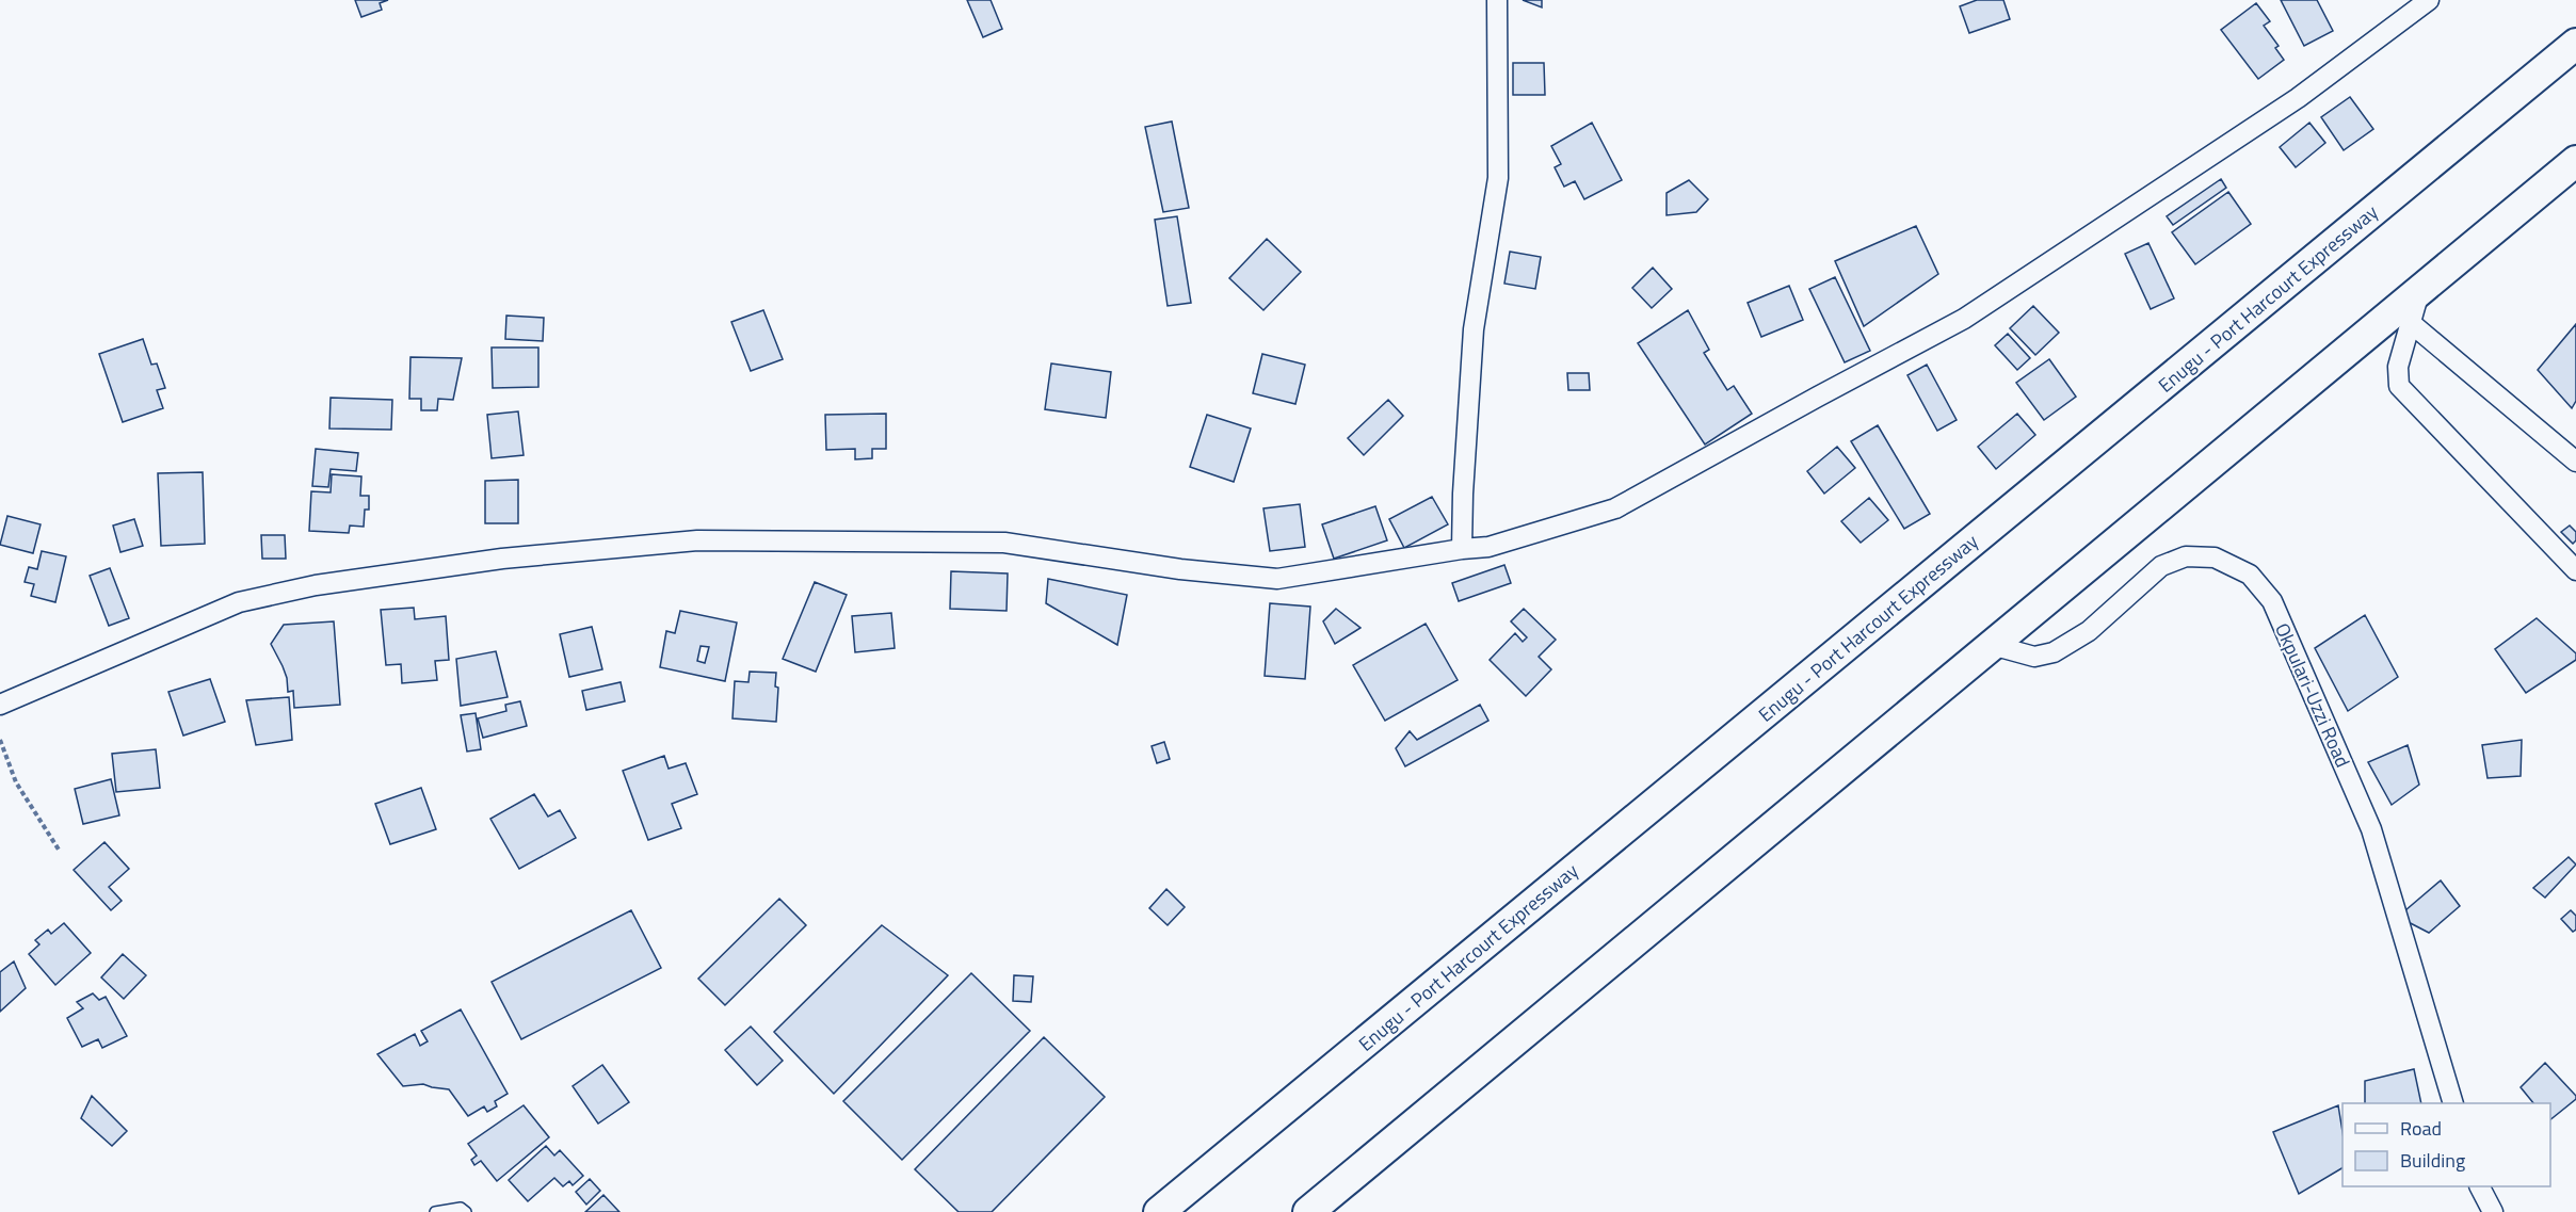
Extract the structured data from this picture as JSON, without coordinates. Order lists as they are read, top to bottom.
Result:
{
  "streets": {
    "highway": ["Enugu - Port Harcourt Expressway"],
    "street": ["Okpulari-Uzzi Road"]
  },
  "legend": ["Road", "Building"]
}
